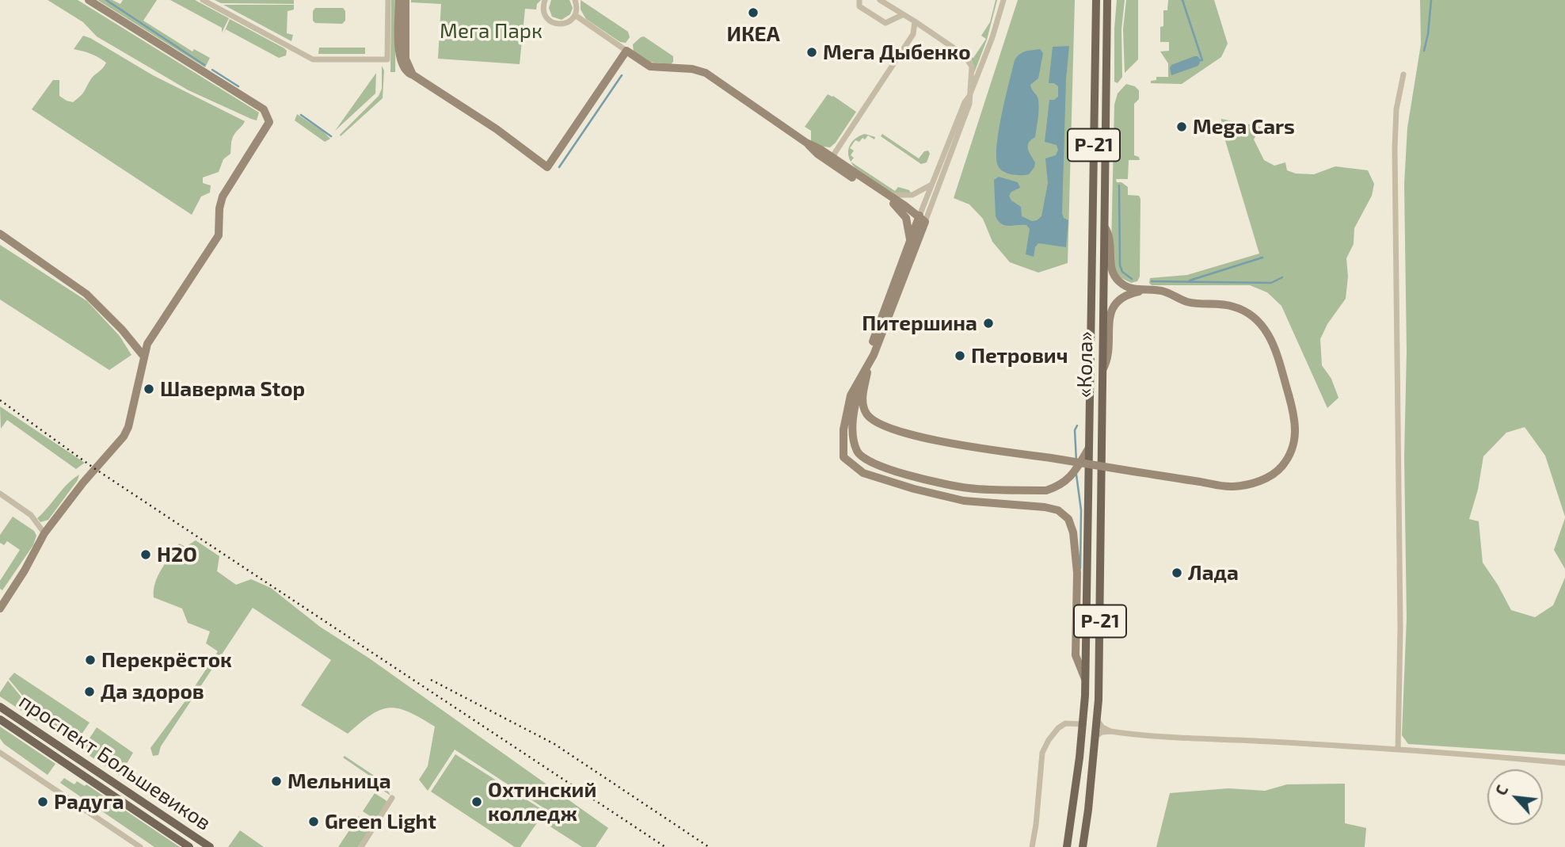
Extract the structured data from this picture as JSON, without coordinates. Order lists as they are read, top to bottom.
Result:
{
  "streets": {
    "main road": ["Р-21", "«Кола»", "проспект Большевиков"]
  },
  "parks": ["Мега Парк"],
  "places": [
    "ИКЕА",
    "Мега Дыбенко",
    "Mega Cars",
    "Питершина",
    "Петрович",
    "Шаверма Stop",
    "H2O",
    "Лада",
    "Перекрёсток",
    "Да здоров",
    "Мельница",
    "Радуга",
    "Охтинский колледж",
    "Green Light"
  ],
  "north": "top left"
}
